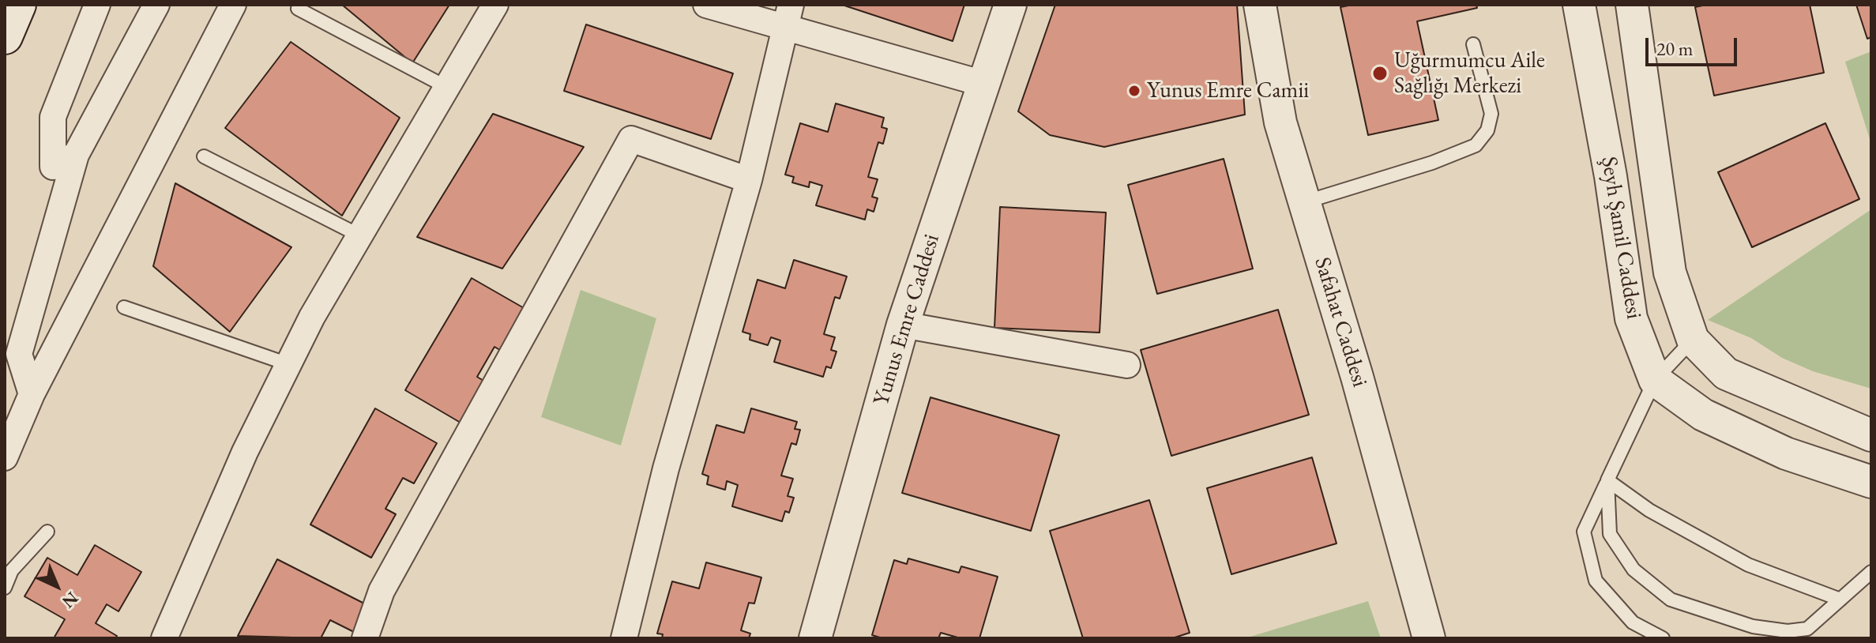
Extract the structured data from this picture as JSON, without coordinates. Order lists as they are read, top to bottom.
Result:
{
  "streets": {
    "street": ["Şeyh Şamil Caddesi", "Yunus Emre Caddesi", "Safahat Caddesi"]
  },
  "places": ["Uğurmumcu Aile Sağlığı Merkezi", "Yunus Emre Camii"],
  "scale_bar": "20 m",
  "north": "bottom right"
}
